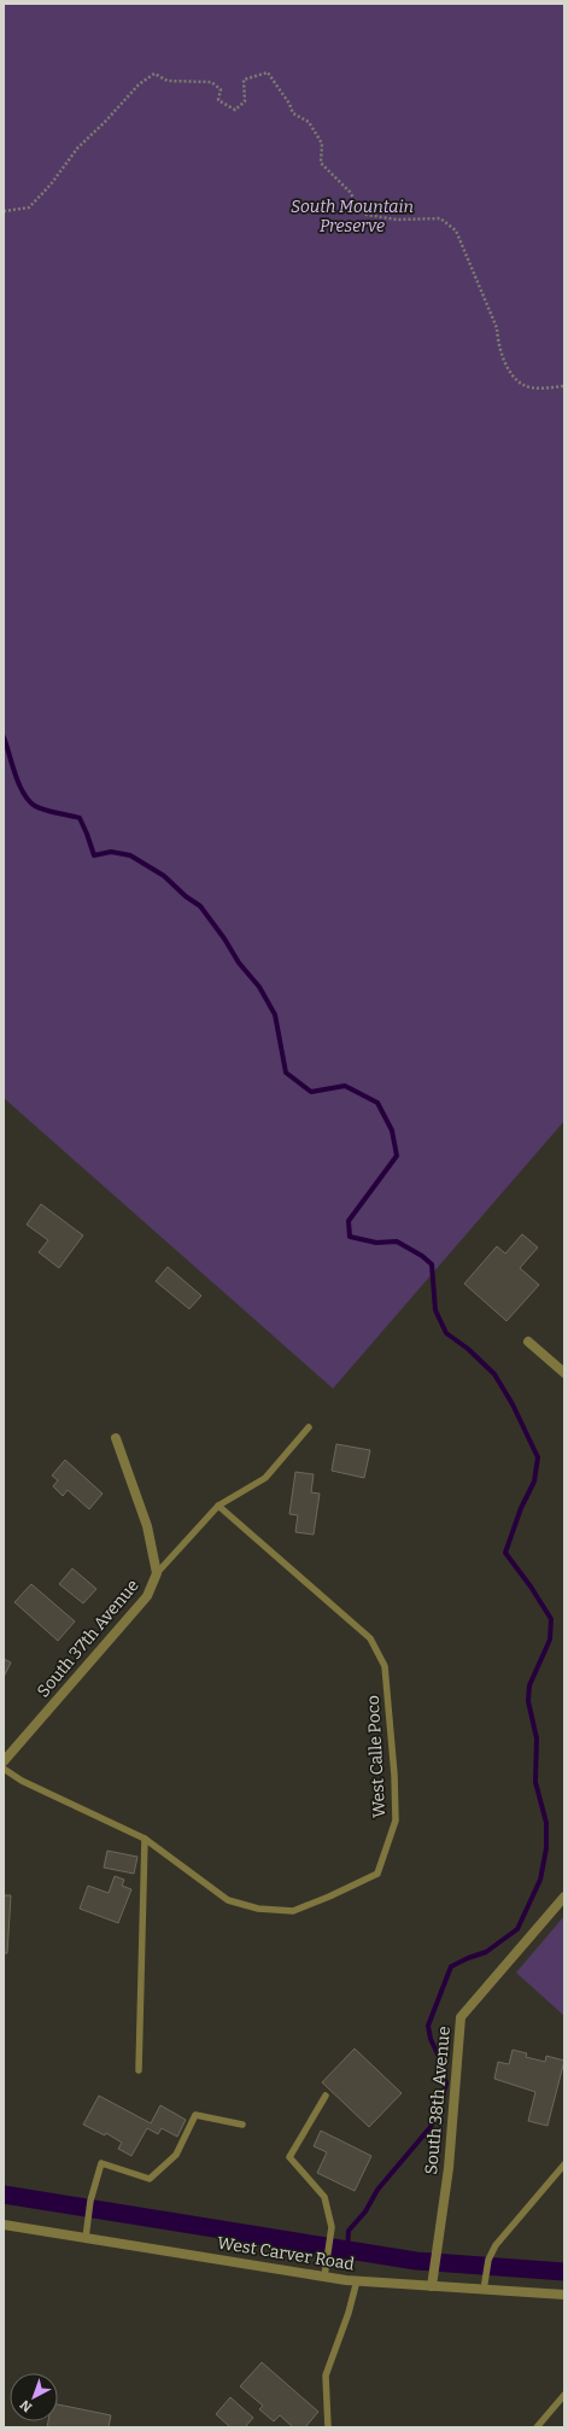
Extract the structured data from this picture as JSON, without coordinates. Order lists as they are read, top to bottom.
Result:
{
  "streets": {
    "street": ["South 37th Avenue", "South 38th Avenue", "West Carver Road"],
    "lane": ["West Calle Poco"]
  },
  "crossings": [
    ["South 38th Avenue", "West Carver Road"]
  ],
  "parks": ["South Mountain Preserve"],
  "north": "bottom left"
}
